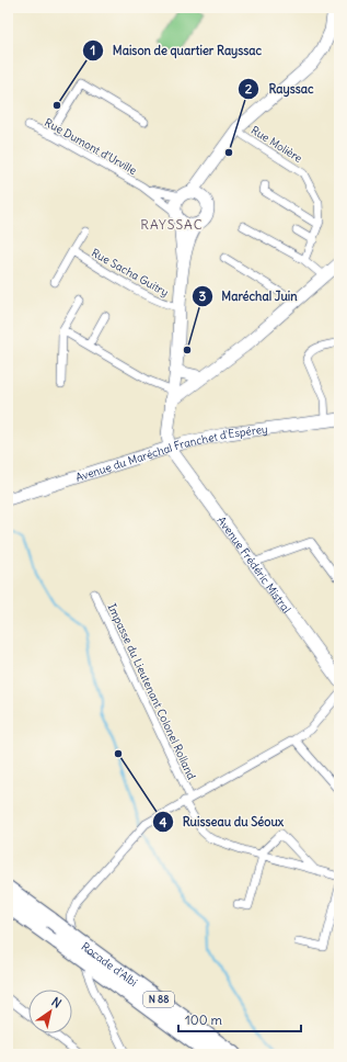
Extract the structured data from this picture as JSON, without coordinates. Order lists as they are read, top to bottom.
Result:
{
  "streets": {
    "highway": ["Rocade d'Albi", "N 88"],
    "street": [
      "Rue Molière",
      "Rue Dumont d'Urville",
      "Rue Sacha Guitry",
      "Avenue du Maréchal Franchet d'Espérey",
      "Avenue Frédéric Mistral",
      "Impasse du Lieutenant Colonel Rolland"
    ]
  },
  "crossings": [
    ["Avenue du Maréchal Franchet d'Espérey", "Avenue Frédéric Mistral"]
  ],
  "districts": ["RAYSSAC"],
  "places": [
    "Maison de quartier Rayssac",
    "Rayssac",
    "Maréchal Juin",
    "Ruisseau du Séoux"
  ],
  "scale_bar": "100 m",
  "north": "top right"
}
